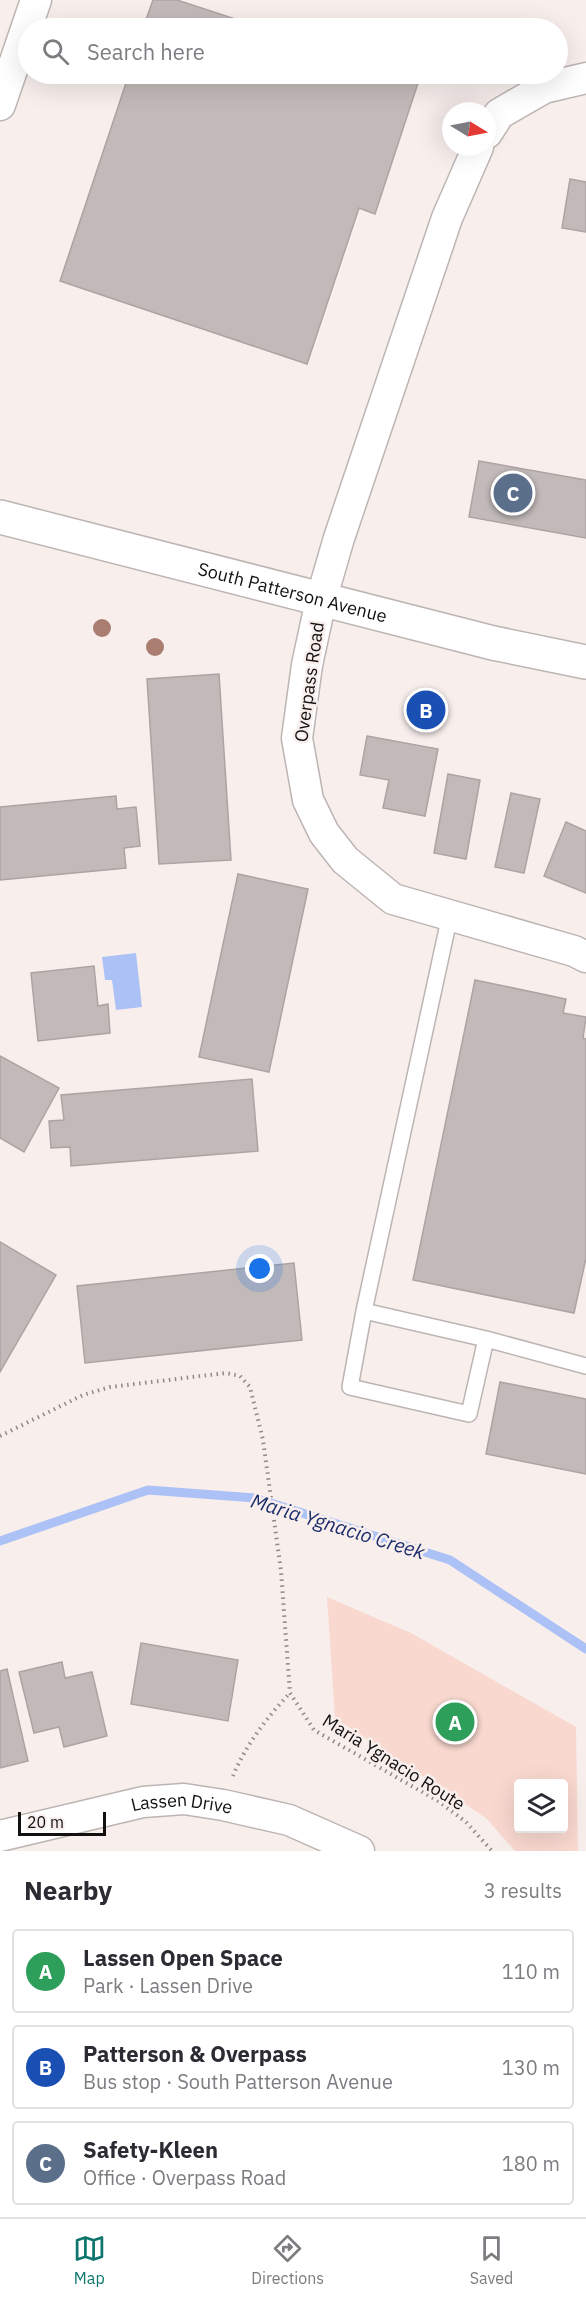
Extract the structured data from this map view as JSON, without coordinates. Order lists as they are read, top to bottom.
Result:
{
  "streets": {
    "main road": ["South Patterson Avenue"],
    "street": ["Overpass Road", "Lassen Drive"],
    "path": ["Maria Ygnacio Route"]
  },
  "crossings": [
    ["South Patterson Avenue", "Overpass Road"]
  ],
  "water": ["Maria Ygnacio Creek"],
  "scale_bar": "20 m",
  "north": "right",
  "page": {
    "search": "Search here",
    "pins": ["C", "B", "A"],
    "scale": "20 m",
    "heading": ["Nearby", "3 results"],
    "list": [
      {
        "mark": "A",
        "name": "Lassen Open Space",
        "note": "Park · Lassen Drive",
        "value": "110 m"
      },
      {
        "mark": "B",
        "name": "Patterson & Overpass",
        "note": "Bus stop · South Patterson Avenue",
        "value": "130 m"
      },
      {
        "mark": "C",
        "name": "Safety-Kleen",
        "note": "Office · Overpass Road",
        "value": "180 m"
      }
    ],
    "nav": ["Map", "Directions", "Saved"]
  }
}
